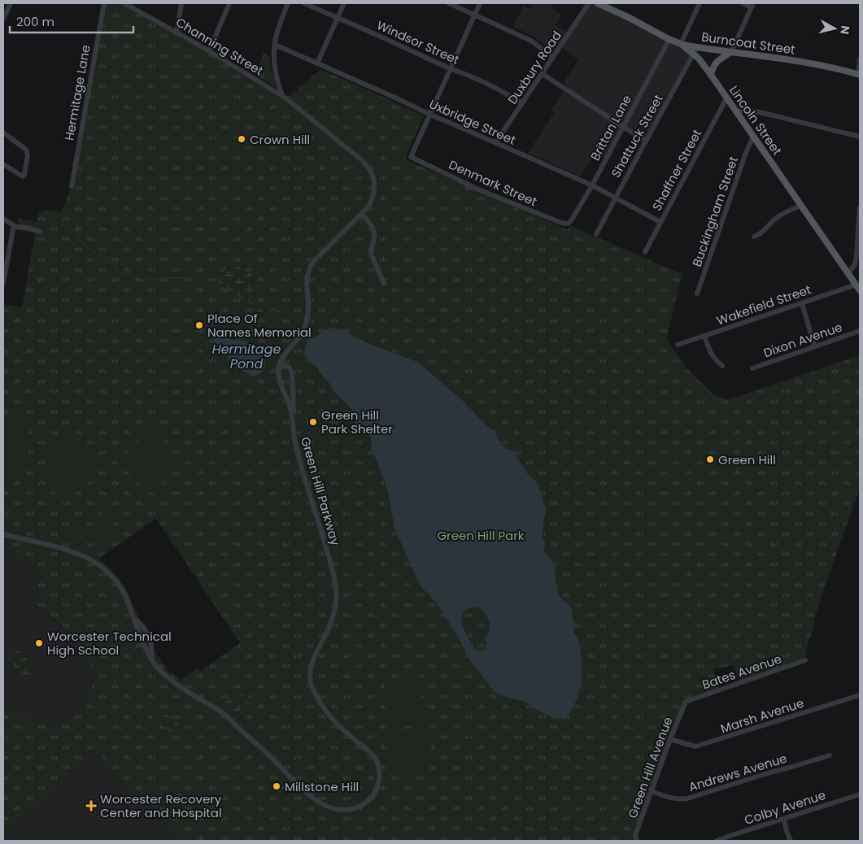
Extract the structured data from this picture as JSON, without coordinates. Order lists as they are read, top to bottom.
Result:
{
  "streets": {
    "main road": ["Burncoat Street", "Lincoln Street"],
    "street": [
      "Windsor Street",
      "Channing Street",
      "Duxbury Road",
      "Hermitage Lane",
      "Uxbridge Street",
      "Brittan Lane",
      "Shattuck Street",
      "Shaffner Street",
      "Denmark Street",
      "Buckingham Street",
      "Wakefield Street",
      "Dixon Avenue",
      "Green Hill Parkway",
      "Bates Avenue",
      "Marsh Avenue",
      "Green Hill Avenue",
      "Andrews Avenue",
      "Colby Avenue"
    ]
  },
  "crossings": [
    ["Windsor Street", "Duxbury Road"],
    ["Burncoat Street", "Lincoln Street"],
    ["Burncoat Street", "Shattuck Street"],
    ["Duxbury Road", "Uxbridge Street"],
    ["Lincoln Street", "Brittan Lane"],
    ["Lincoln Street", "Shattuck Street"],
    ["Lincoln Street", "Shaffner Street"],
    ["Lincoln Street", "Buckingham Street"],
    ["Lincoln Street", "Wakefield Street"],
    ["Uxbridge Street", "Brittan Lane"],
    ["Uxbridge Street", "Shattuck Street"],
    ["Uxbridge Street", "Shaffner Street"],
    ["Uxbridge Street", "Denmark Street"],
    ["Brittan Lane", "Denmark Street"],
    ["Bates Avenue", "Green Hill Avenue"],
    ["Marsh Avenue", "Green Hill Avenue"],
    ["Green Hill Avenue", "Andrews Avenue"]
  ],
  "water": ["Hermitage Pond"],
  "parks": ["Green Hill Park"],
  "places": {
    "other": [
      "Crown Hill",
      "Place Of Names Memorial",
      "Green Hill Park Shelter",
      "Green Hill",
      "Worcester Technical High School",
      "Millstone Hill"
    ],
    "health": ["Worcester Recovery Center and Hospital"]
  },
  "scale_bar": "200 m",
  "north": "right"
}
